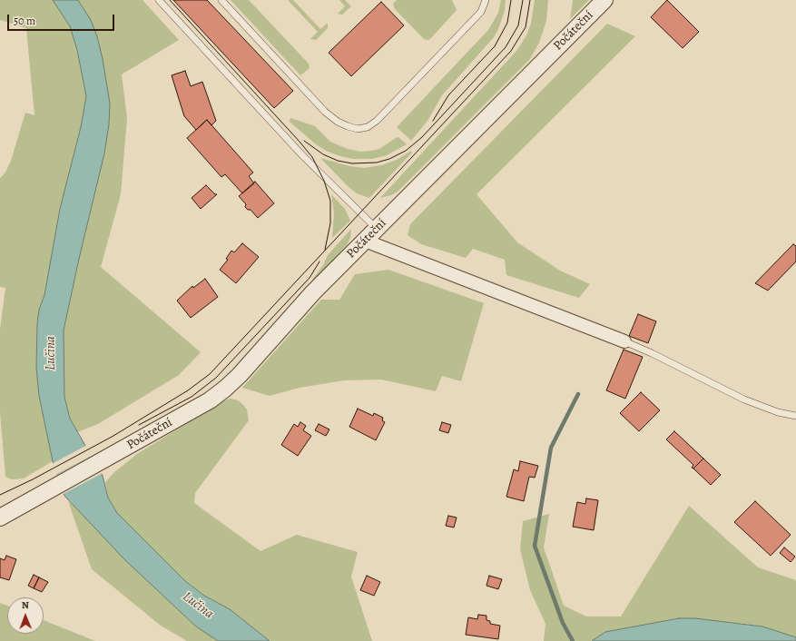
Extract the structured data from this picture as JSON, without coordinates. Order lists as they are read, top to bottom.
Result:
{
  "streets": {
    "street": ["Počáteční"]
  },
  "water": ["Lučina"],
  "scale_bar": "50 m",
  "north": "top"
}
